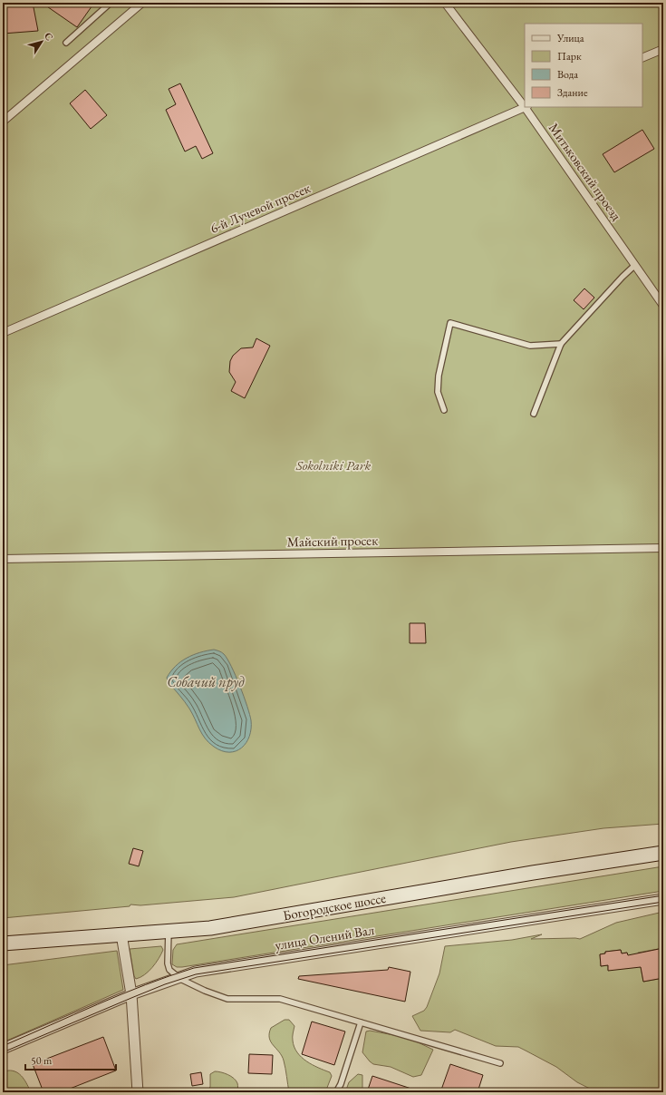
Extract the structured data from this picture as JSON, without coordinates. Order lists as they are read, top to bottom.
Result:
{
  "streets": {
    "main road": ["Богородское шоссе"],
    "street": [
      "Митьковский проезд",
      "6-й Лучевой просек",
      "Майский просек",
      "улица Олений Вал"
    ]
  },
  "crossings": [
    ["Митьковский проезд", "6-й Лучевой просек"]
  ],
  "water": ["Собачий пруд"],
  "parks": ["Sokolniki Park"],
  "legend": [
    "Улица",
    "Парк",
    "Вода",
    "Здание"
  ],
  "scale_bar": "50 m",
  "north": "top right"
}
